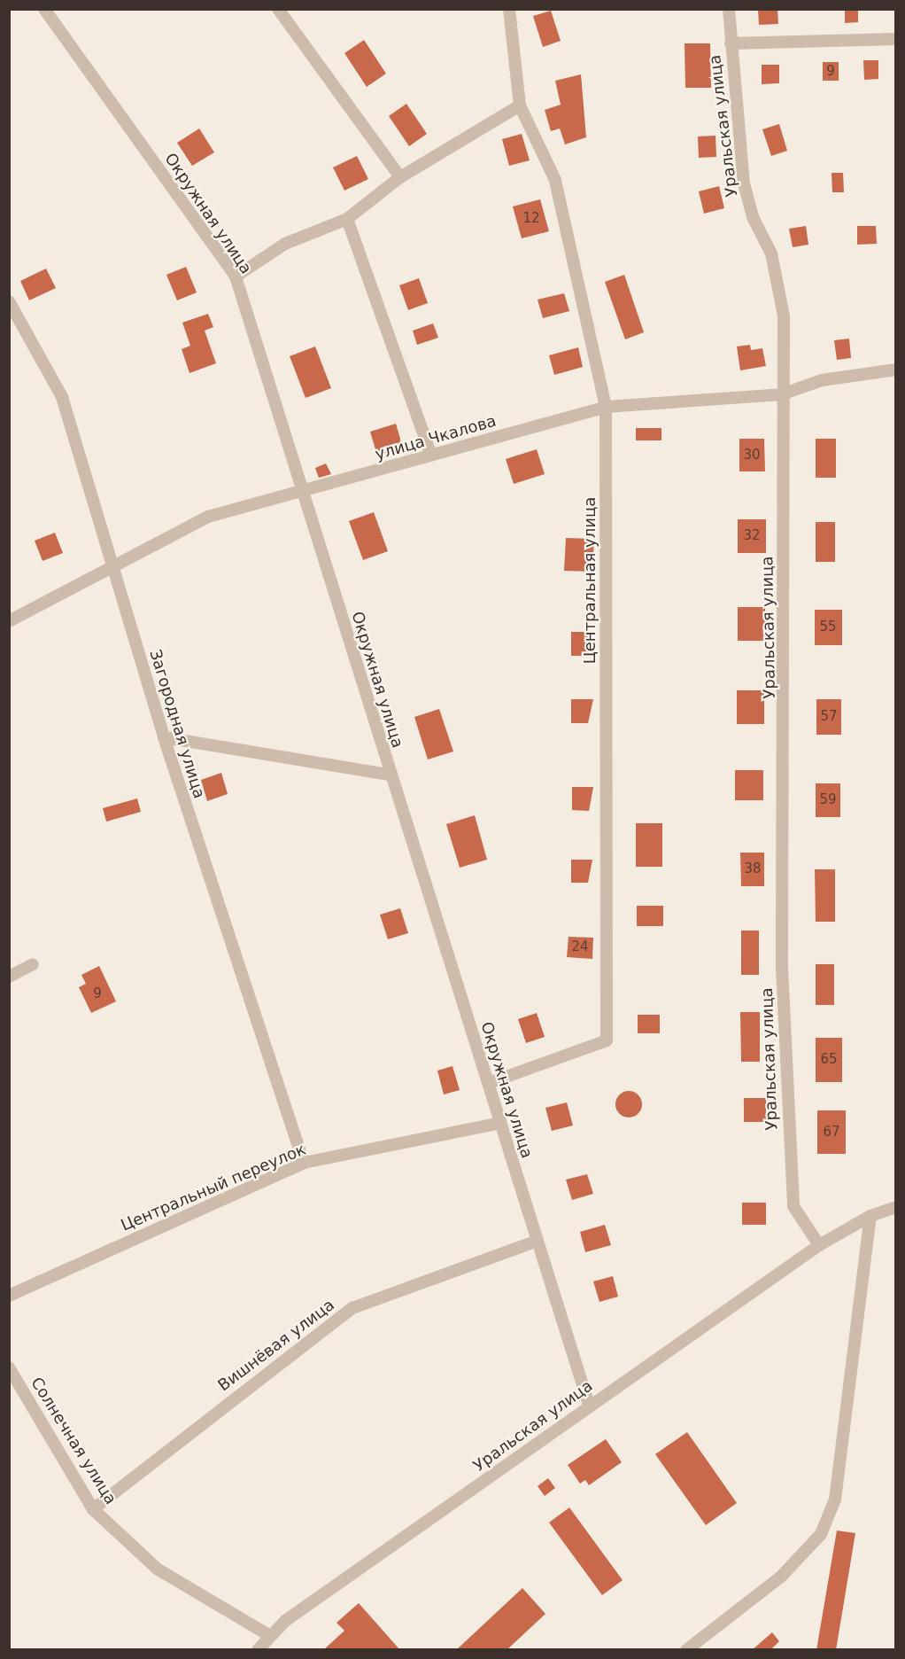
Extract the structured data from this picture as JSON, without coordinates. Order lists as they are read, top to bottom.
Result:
{
  "streets": {
    "street": [
      "Уральская улица",
      "Окружная улица",
      "улица Чкалова",
      "Центральная улица",
      "Загородная улица",
      "Центральный переулок",
      "Вишнёвая улица",
      "Солнечная улица"
    ]
  },
  "crossings": [
    ["Уральская улица", "Окружная улица"],
    ["Уральская улица", "улица Чкалова"],
    ["Уральская улица", "Солнечная улица"],
    ["Окружная улица", "улица Чкалова"],
    ["Окружная улица", "Центральная улица"],
    ["Окружная улица", "Центральный переулок"],
    ["Окружная улица", "Вишнёвая улица"],
    ["улица Чкалова", "Центральная улица"],
    ["улица Чкалова", "Загородная улица"],
    ["Загородная улица", "Центральный переулок"],
    ["Вишнёвая улица", "Солнечная улица"]
  ],
  "house_numbers": [
    "9",
    "12",
    "30",
    "32",
    "55",
    "57",
    "59",
    "38",
    "24",
    "9",
    "65",
    "67"
  ]
}
